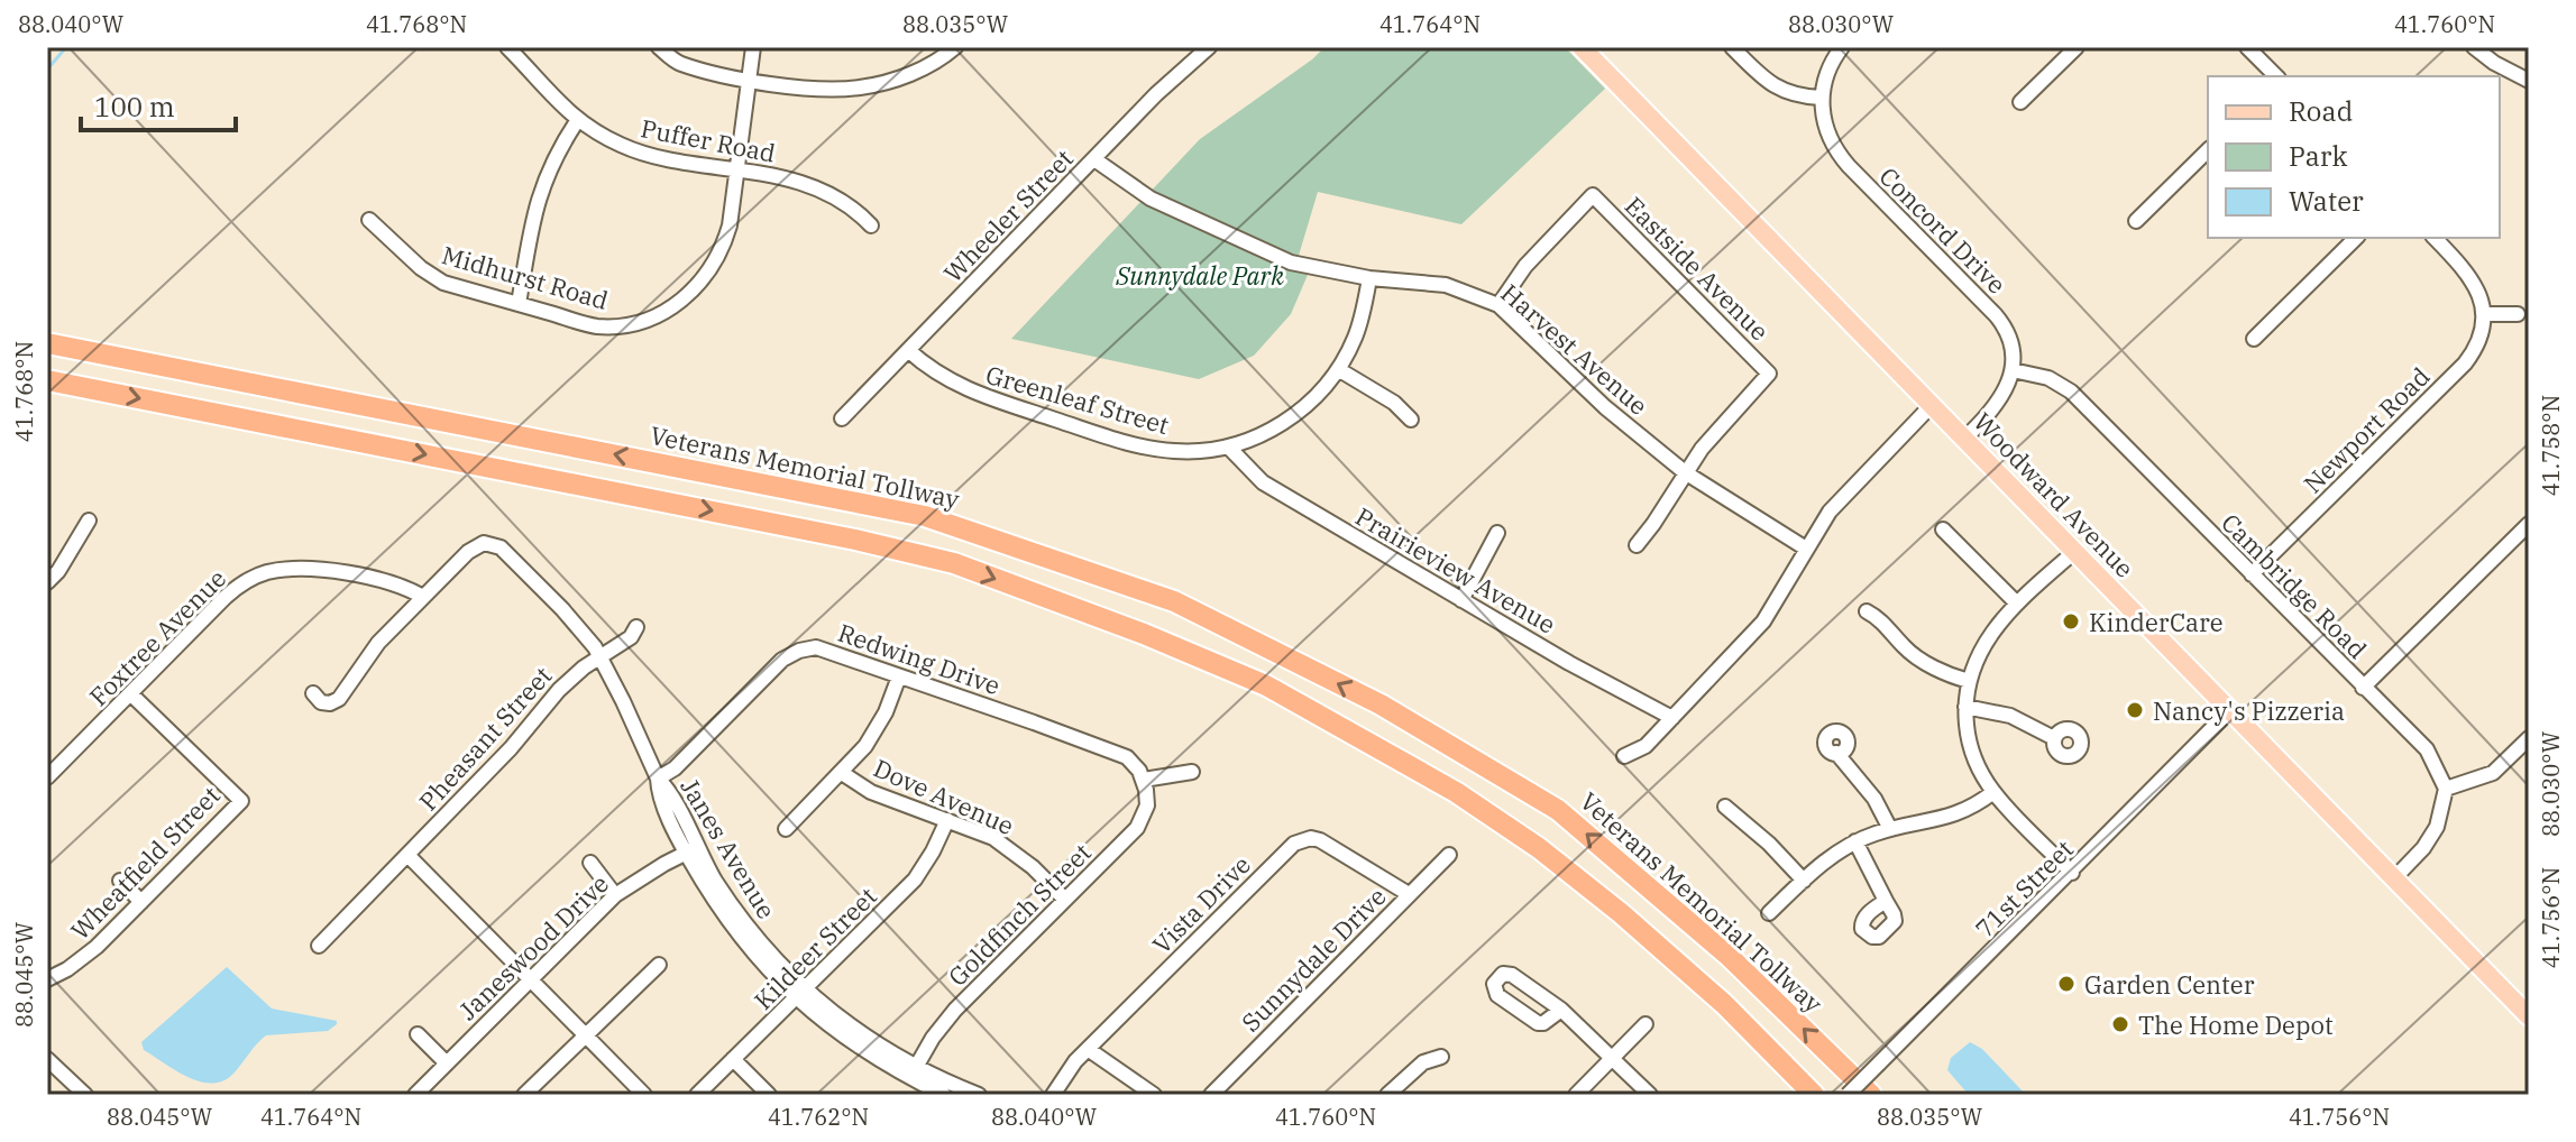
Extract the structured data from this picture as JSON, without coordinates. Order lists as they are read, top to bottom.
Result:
{
  "streets": {
    "highway": ["Veterans Memorial Tollway"],
    "main road": ["Woodward Avenue"],
    "street": [
      "Puffer Road",
      "Wheeler Street",
      "Concord Drive",
      "Eastside Avenue",
      "Midhurst Road",
      "Harvest Avenue",
      "Greenleaf Street",
      "Newport Road",
      "Prairieview Avenue",
      "Cambridge Road",
      "Foxtree Avenue",
      "Redwing Drive",
      "Pheasant Street",
      "Dove Avenue",
      "Janes Avenue",
      "Wheatfield Street",
      "71st Street",
      "Vista Drive",
      "Goldfinch Street",
      "Janeswood Drive",
      "Kildeer Street",
      "Sunnydale Drive"
    ]
  },
  "crossings": [
    ["Puffer Road", "Midhurst Road"],
    ["Wheeler Street", "Harvest Avenue"],
    ["Wheeler Street", "Greenleaf Street"],
    ["Concord Drive", "Cambridge Road"],
    ["Eastside Avenue", "Harvest Avenue"],
    ["Harvest Avenue", "Greenleaf Street"],
    ["Greenleaf Street", "Prairieview Avenue"],
    ["Newport Road", "Cambridge Road"],
    ["Woodward Avenue", "71st Street"],
    ["Foxtree Avenue", "Janes Avenue"],
    ["Foxtree Avenue", "Wheatfield Street"],
    ["Redwing Drive", "Janes Avenue"],
    ["Redwing Drive", "Goldfinch Street"],
    ["Pheasant Street", "Janes Avenue"],
    ["Dove Avenue", "Goldfinch Street"],
    ["Dove Avenue", "Kildeer Street"],
    ["Janes Avenue", "Goldfinch Street"],
    ["Janes Avenue", "Janeswood Drive"],
    ["Janes Avenue", "Kildeer Street"],
    ["Vista Drive", "Sunnydale Drive"]
  ],
  "parks": ["Sunnydale Park"],
  "places": [
    "KinderCare",
    "Nancy's Pizzeria",
    "Garden Center",
    "The Home Depot"
  ],
  "legend": ["Road", "Park", "Water"],
  "scale_bar": "100 m",
  "coordinates": [
    "88.040°W",
    "41.768°N",
    "88.035°W",
    "41.764°N",
    "88.030°W",
    "41.760°N",
    "41.758°N",
    "41.756°N",
    "88.045°W",
    "41.762°N"
  ]
}
